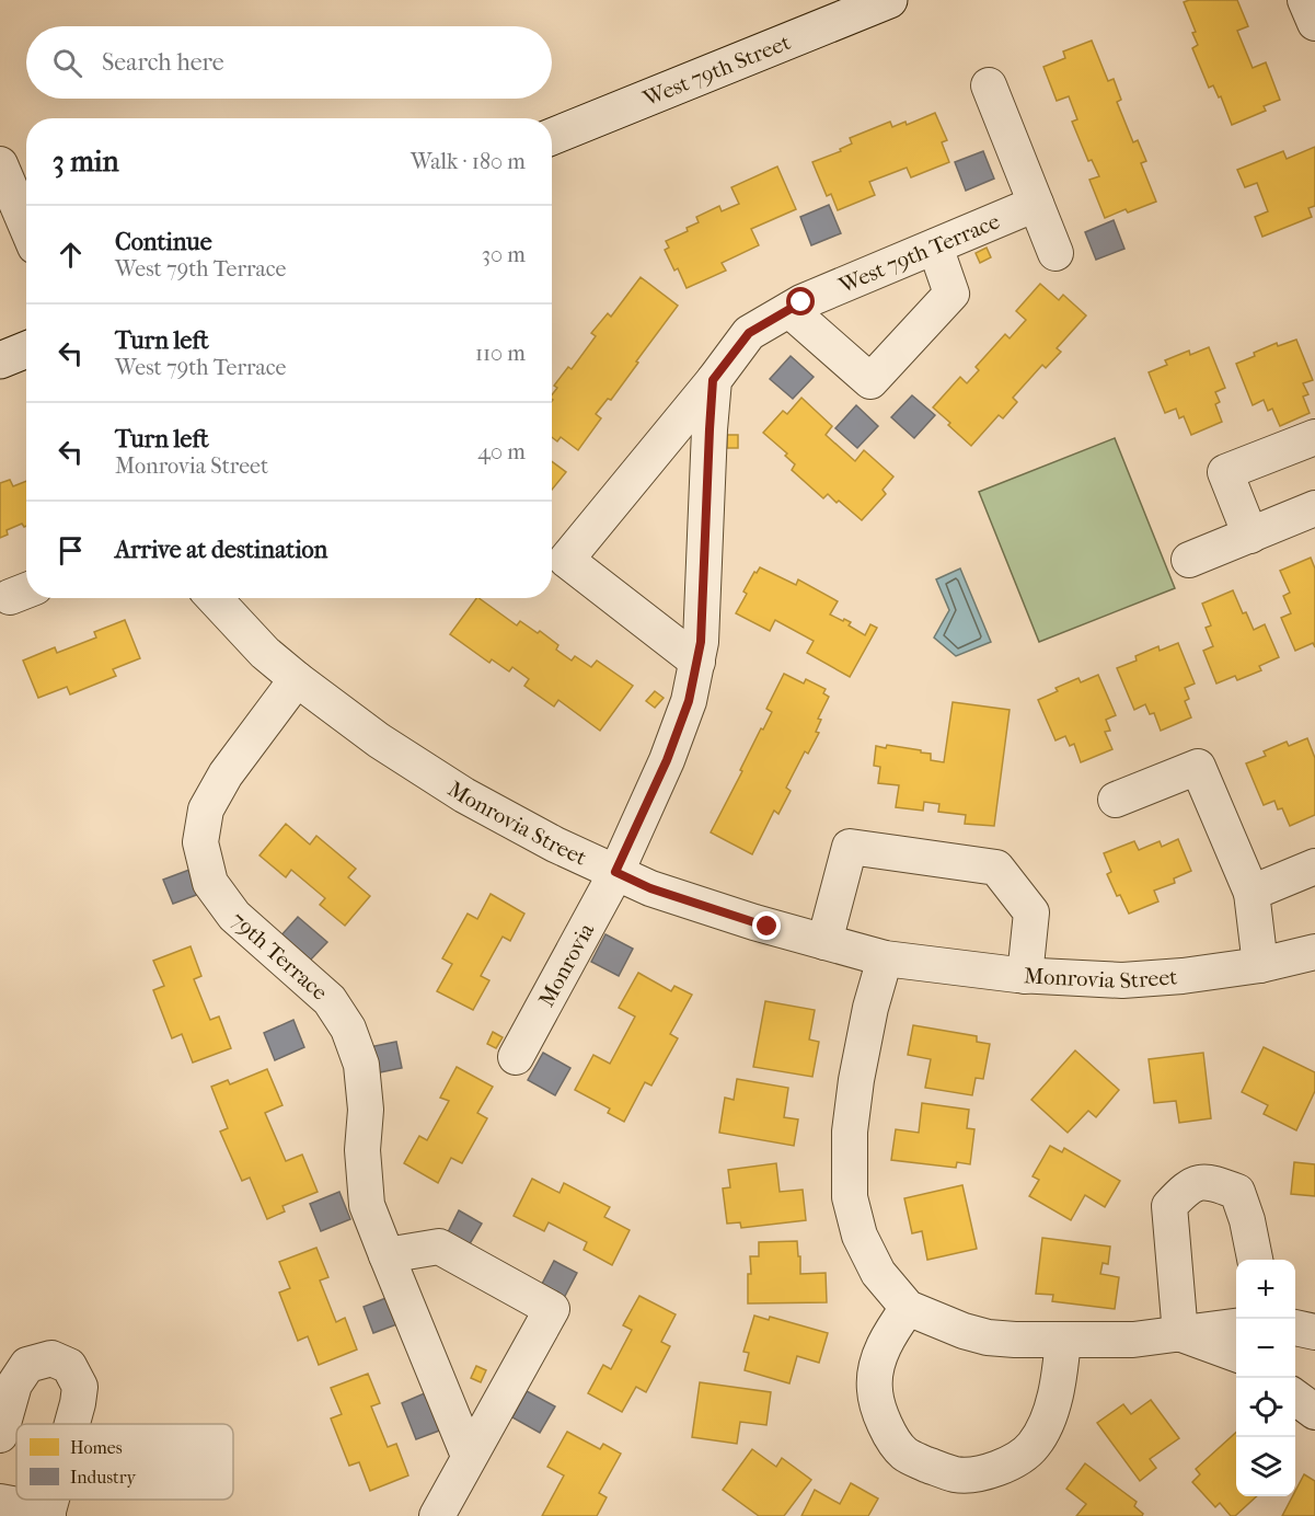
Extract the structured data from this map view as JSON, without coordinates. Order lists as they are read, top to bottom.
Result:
{
  "streets": {
    "street": [
      "West 79th Street",
      "West 79th Terrace",
      "Monrovia Street",
      "79th Terrace",
      "Monrovia"
    ]
  },
  "crossings": [
    ["Monrovia Street", "79th Terrace"],
    ["Monrovia Street", "Monrovia"]
  ],
  "legend": ["Homes", "Industry"],
  "page": {
    "search": "Search here",
    "heading": ["3 min", "Walk · 180 m"],
    "list": [
      ["Continue", "West 79th Terrace", "30 m"],
      ["Turn left", "West 79th Terrace", "110 m"],
      ["Turn left", "Monrovia Street", "40 m"],
      "Arrive at destination"
    ],
    "map_buttons": ["+", "−"]
  }
}
